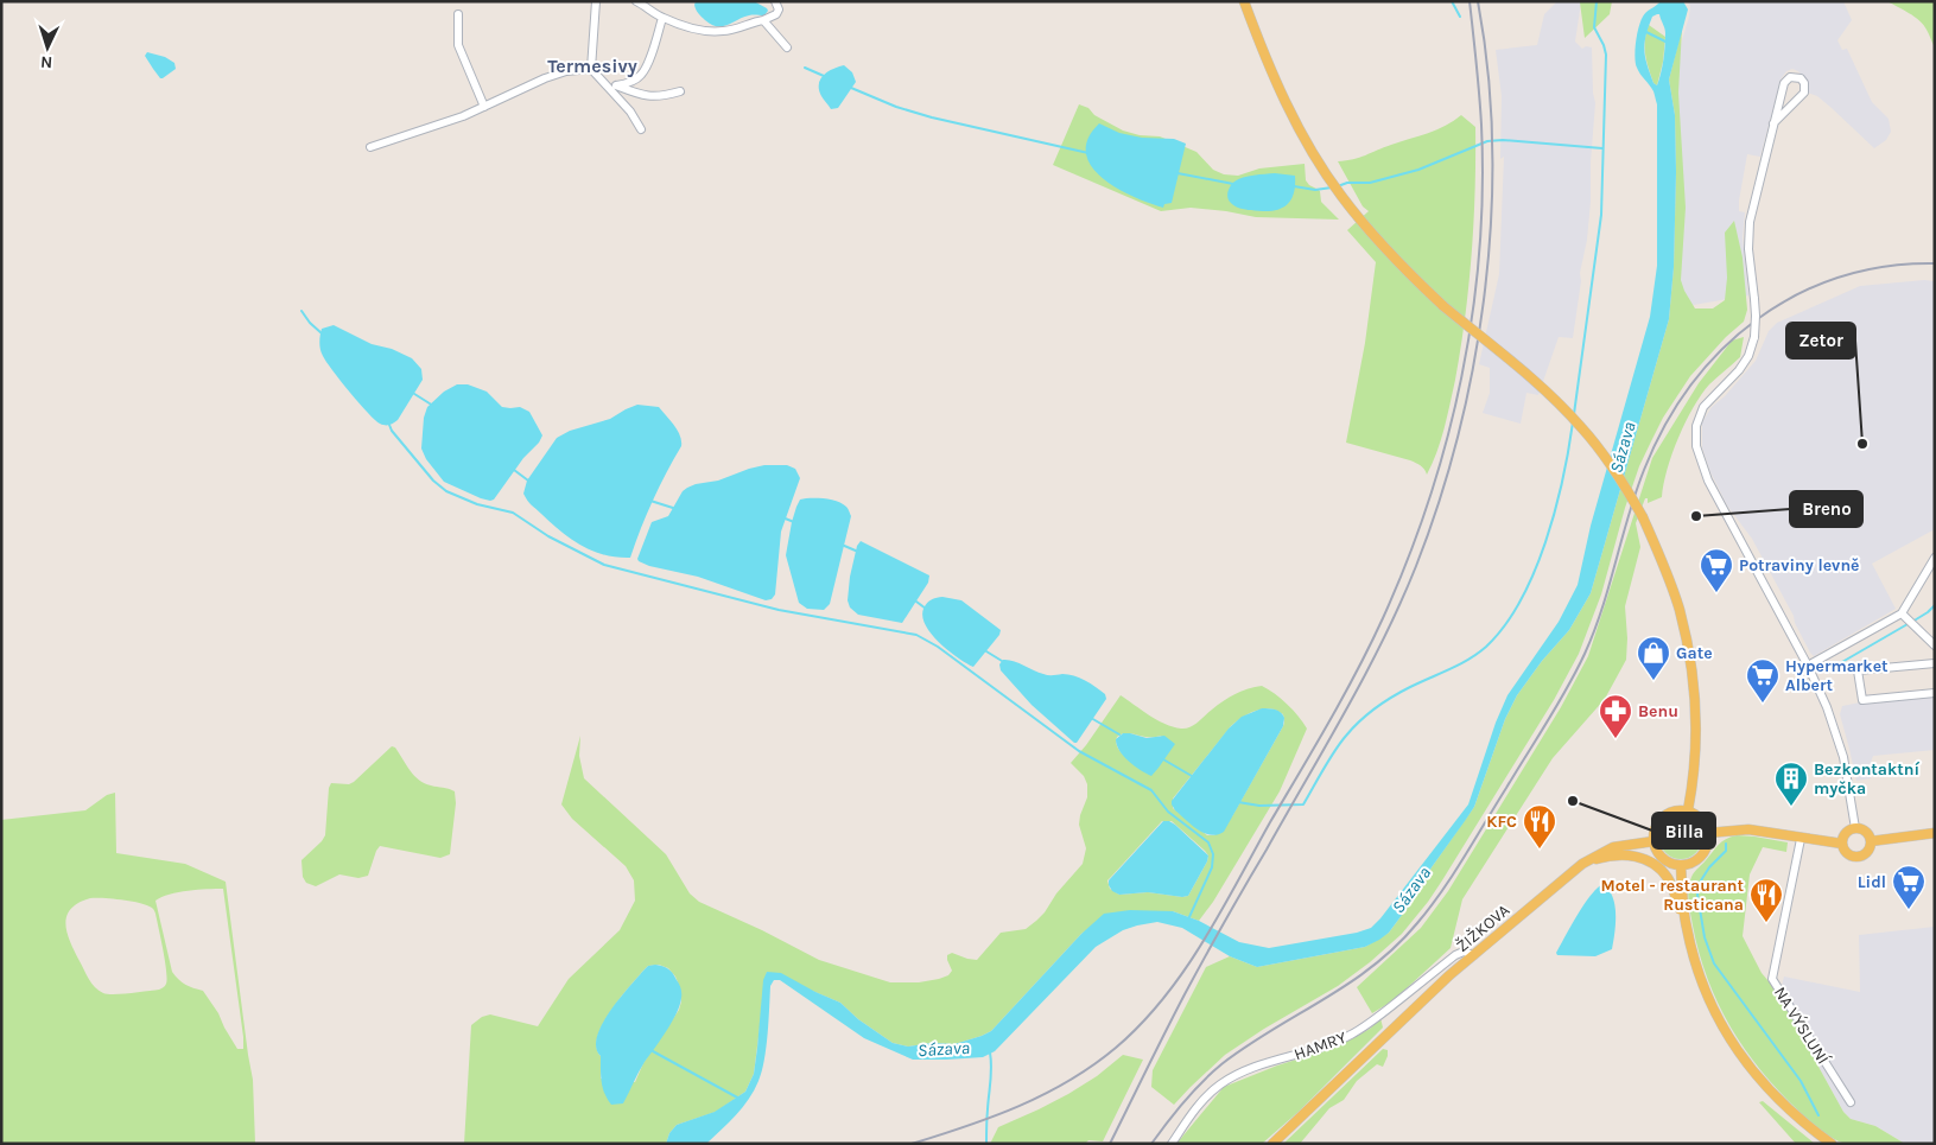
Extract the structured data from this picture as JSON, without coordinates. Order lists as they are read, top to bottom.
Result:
{
  "streets": {
    "main road": ["ŽIŽKOVA"],
    "street": ["NA VÝSLUNÍ", "HAMRY"]
  },
  "crossings": [
    ["ŽIŽKOVA", "HAMRY"]
  ],
  "districts": ["Termesivy"],
  "water": ["Sázava"],
  "places": {
    "other": ["Zetor", "Breno", "Billa"],
    "supermarket": ["Potraviny levně", "Hypermarket Albert", "Lidl"],
    "shop": ["Gate"],
    "pharmacy": ["Benu"],
    "building": ["Bezkontaktní myčka"],
    "restaurant": ["KFC", "Motel - restaurant Rusticana"]
  },
  "north": "bottom"
}
